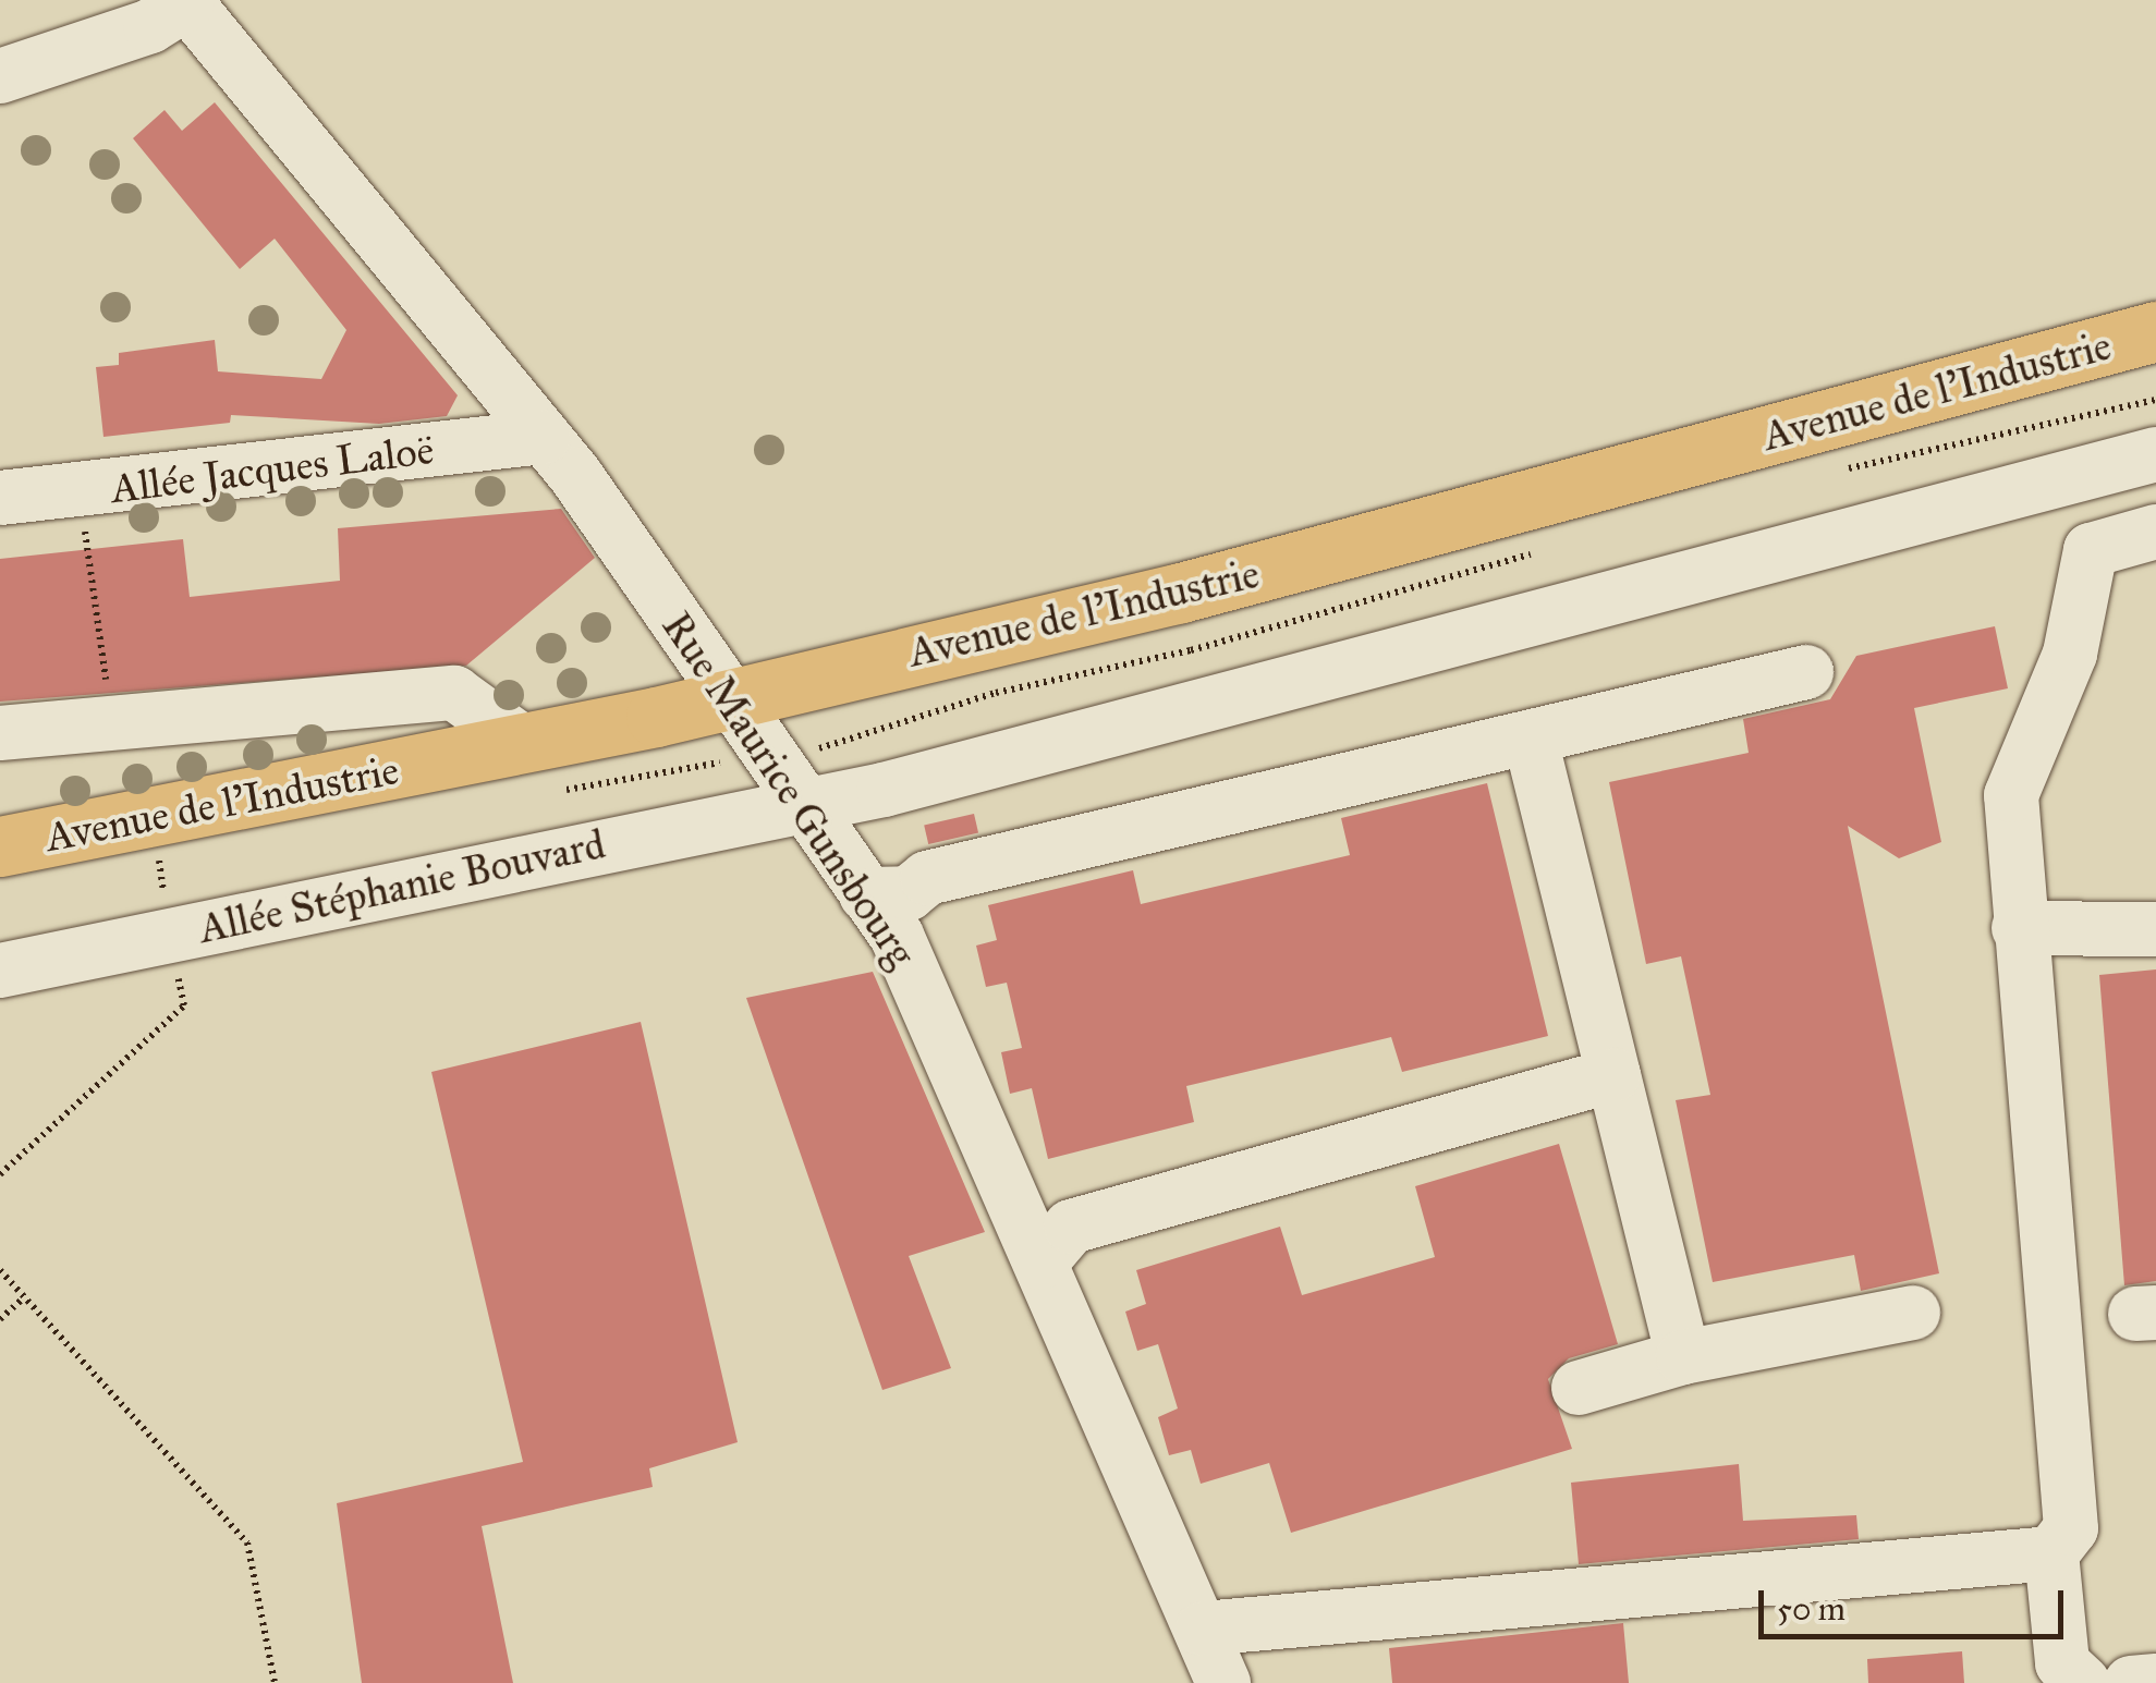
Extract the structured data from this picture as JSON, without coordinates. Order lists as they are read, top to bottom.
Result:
{
  "streets": {
    "main road": ["Avenue de l'Industrie"],
    "street": ["Allée Jacques Laloë", "Rue Maurice Gunsbourg", "Allée Stéphanie Bouvard"]
  },
  "crossings": [
    ["Avenue de l'Industrie", "Rue Maurice Gunsbourg"],
    ["Allée Jacques Laloë", "Rue Maurice Gunsbourg"],
    ["Rue Maurice Gunsbourg", "Allée Stéphanie Bouvard"]
  ],
  "scale_bar": "50 m"
}
